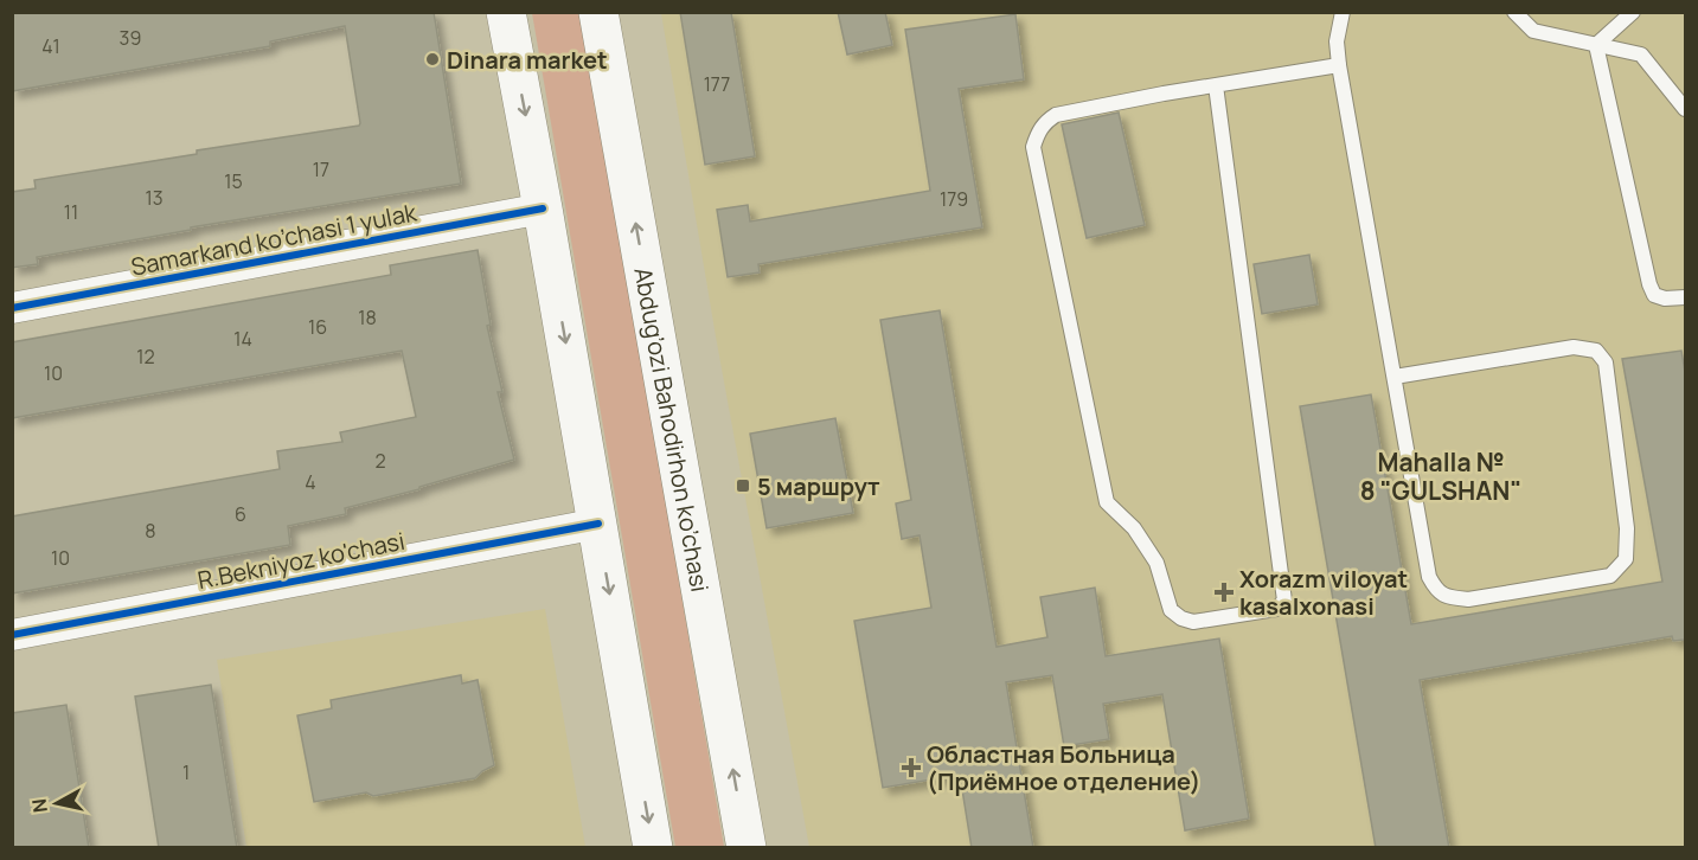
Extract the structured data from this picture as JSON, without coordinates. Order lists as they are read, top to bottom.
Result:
{
  "streets": {
    "main road": ["Abdug’ozi Bahodirhon ko’chasi"],
    "street": ["Samarkand ko’chasi 1 yulak", "R.Bekniyoz ko'chasi"]
  },
  "districts": ["Mahalla № 8 \"GULSHAN\""],
  "places": {
    "other": ["Dinara market"],
    "transit": ["5 маршрут"],
    "health": ["Xorazm viloyat kasalxonasi", "Областная Больница (Приёмное отделение)"]
  },
  "house_numbers": [
    "39",
    "41",
    "177",
    "17",
    "15",
    "13",
    "179",
    "11",
    "18",
    "16",
    "14",
    "12",
    "10",
    "2",
    "4",
    "6",
    "8",
    "10",
    "1"
  ],
  "north": "left"
}
